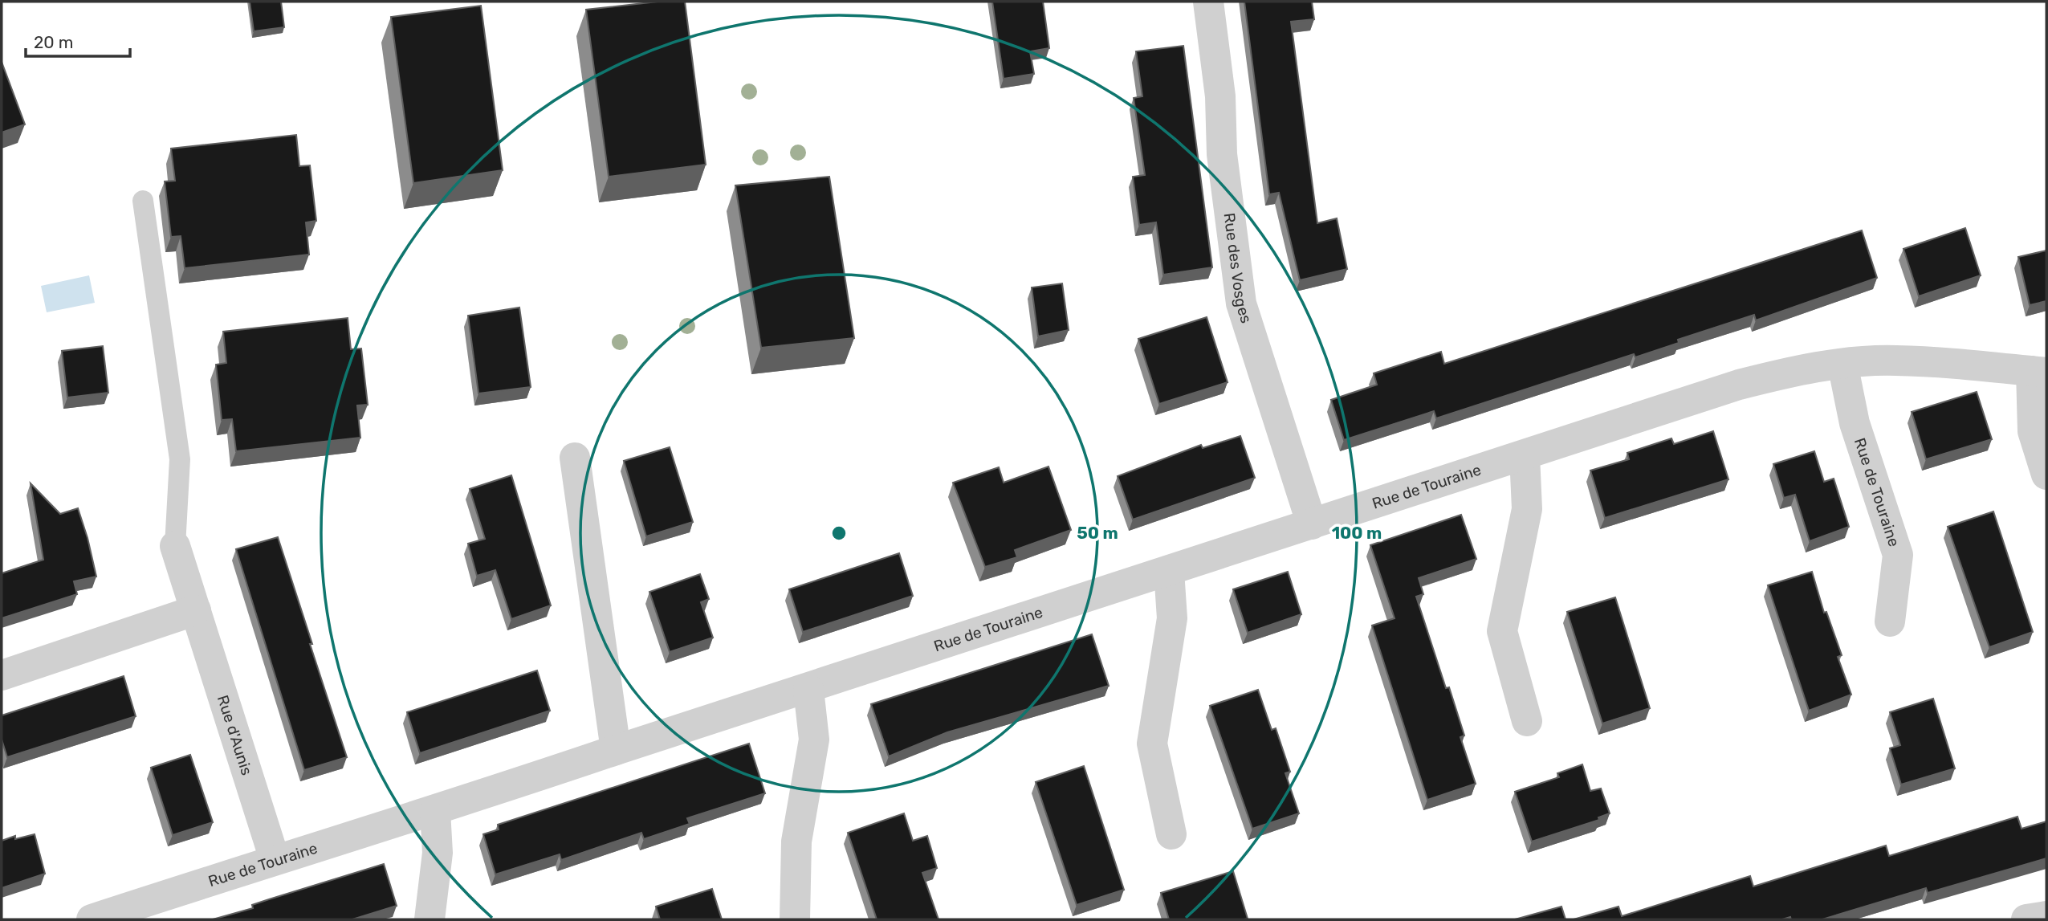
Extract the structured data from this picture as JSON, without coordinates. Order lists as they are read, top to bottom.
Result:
{
  "streets": {
    "street": ["Rue des Vosges", "Rue de Touraine", "Rue d'Aunis"]
  },
  "crossings": [
    ["Rue des Vosges", "Rue de Touraine"],
    ["Rue de Touraine", "Rue d'Aunis"]
  ],
  "scale_bar": "20 m",
  "rings": ["50 m", "100 m"]
}
